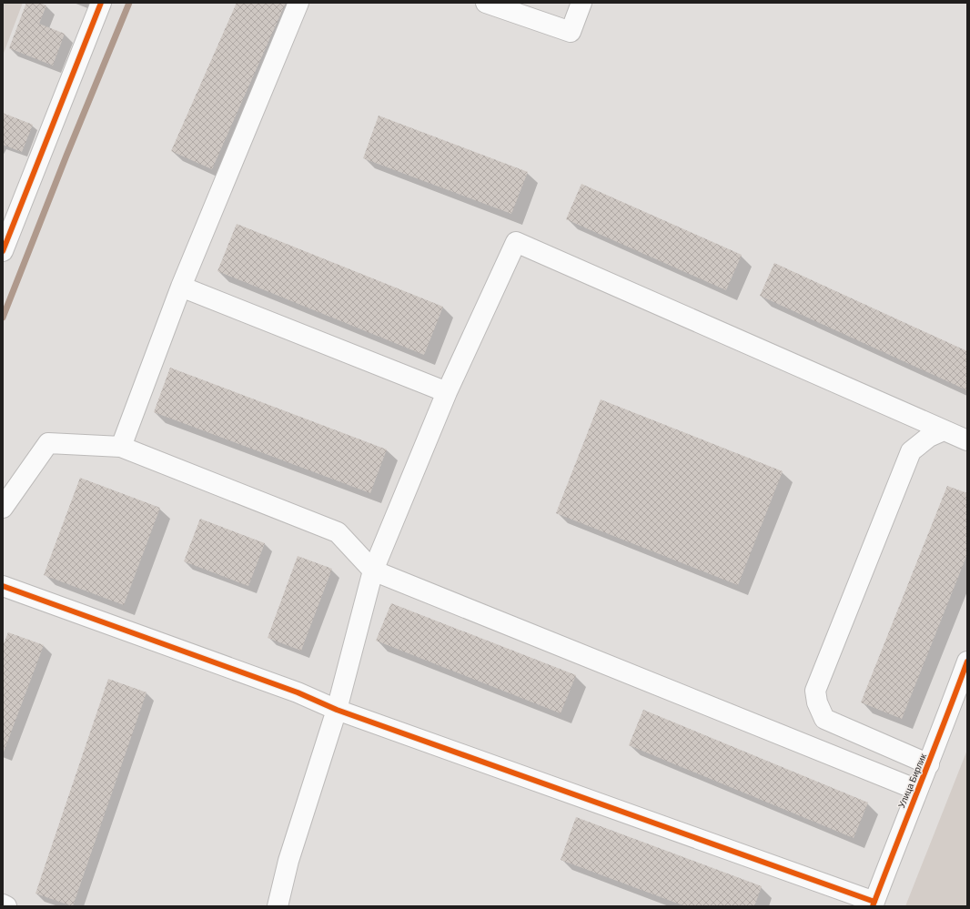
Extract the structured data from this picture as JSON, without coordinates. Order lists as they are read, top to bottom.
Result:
{
  "streets": {
    "street": ["Улица Бирлик"]
  }
}
